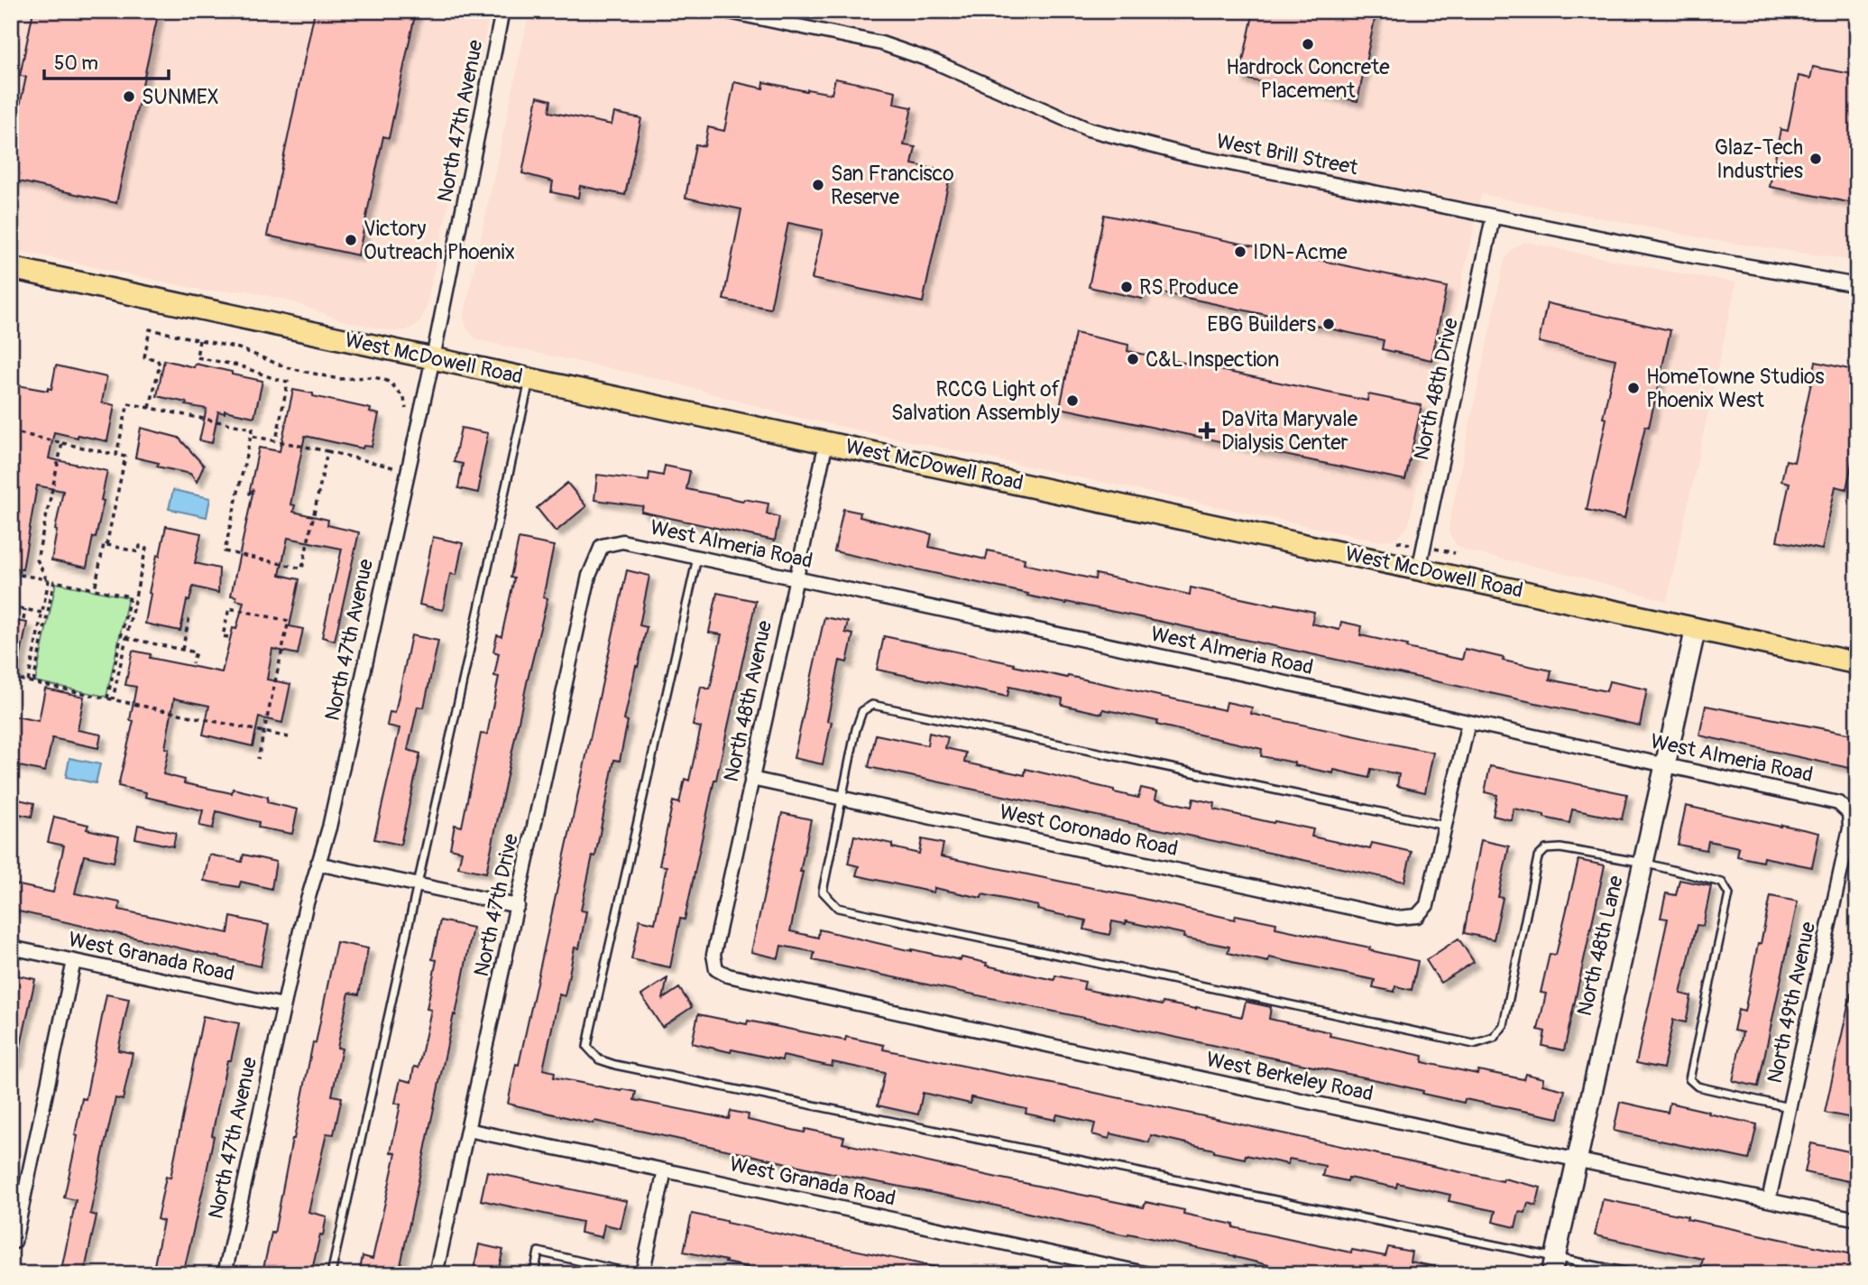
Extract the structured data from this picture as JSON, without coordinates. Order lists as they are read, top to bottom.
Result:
{
  "streets": {
    "main road": ["West McDowell Road"],
    "street": [
      "North 47th Avenue",
      "West Brill Street",
      "North 48th Drive",
      "West Almeria Road",
      "North 48th Avenue",
      "West Coronado Road",
      "North 47th Drive",
      "North 48th Lane",
      "West Granada Road",
      "North 49th Avenue",
      "West Berkeley Road"
    ]
  },
  "crossings": [
    ["North 47th Avenue", "West McDowell Road"],
    ["North 47th Avenue", "West Granada Road"],
    ["West Brill Street", "North 48th Drive"],
    ["West McDowell Road", "North 48th Drive"],
    ["West McDowell Road", "North 48th Avenue"],
    ["West McDowell Road", "North 48th Lane"],
    ["West Almeria Road", "North 48th Avenue"],
    ["West Almeria Road", "North 47th Drive"],
    ["West Almeria Road", "North 48th Lane"],
    ["West Almeria Road", "North 49th Avenue"],
    ["North 48th Avenue", "West Coronado Road"],
    ["North 48th Avenue", "West Berkeley Road"],
    ["North 47th Drive", "West Granada Road"],
    ["North 48th Lane", "West Berkeley Road"],
    ["North 49th Avenue", "West Berkeley Road"]
  ],
  "places": {
    "other": [
      "Hardrock Concrete Placement",
      "SUNMEX",
      "Glaz-Tech Industries",
      "San Francisco Reserve",
      "Victory Outreach Phoenix",
      "IDN-Acme",
      "RS Produce",
      "EBG Builders",
      "C&L Inspection",
      "HomeTowne Studios Phoenix West",
      "RCCG Light of Salvation Assembly"
    ],
    "health": ["DaVita Maryvale Dialysis Center"]
  },
  "scale_bar": "50 m"
}
